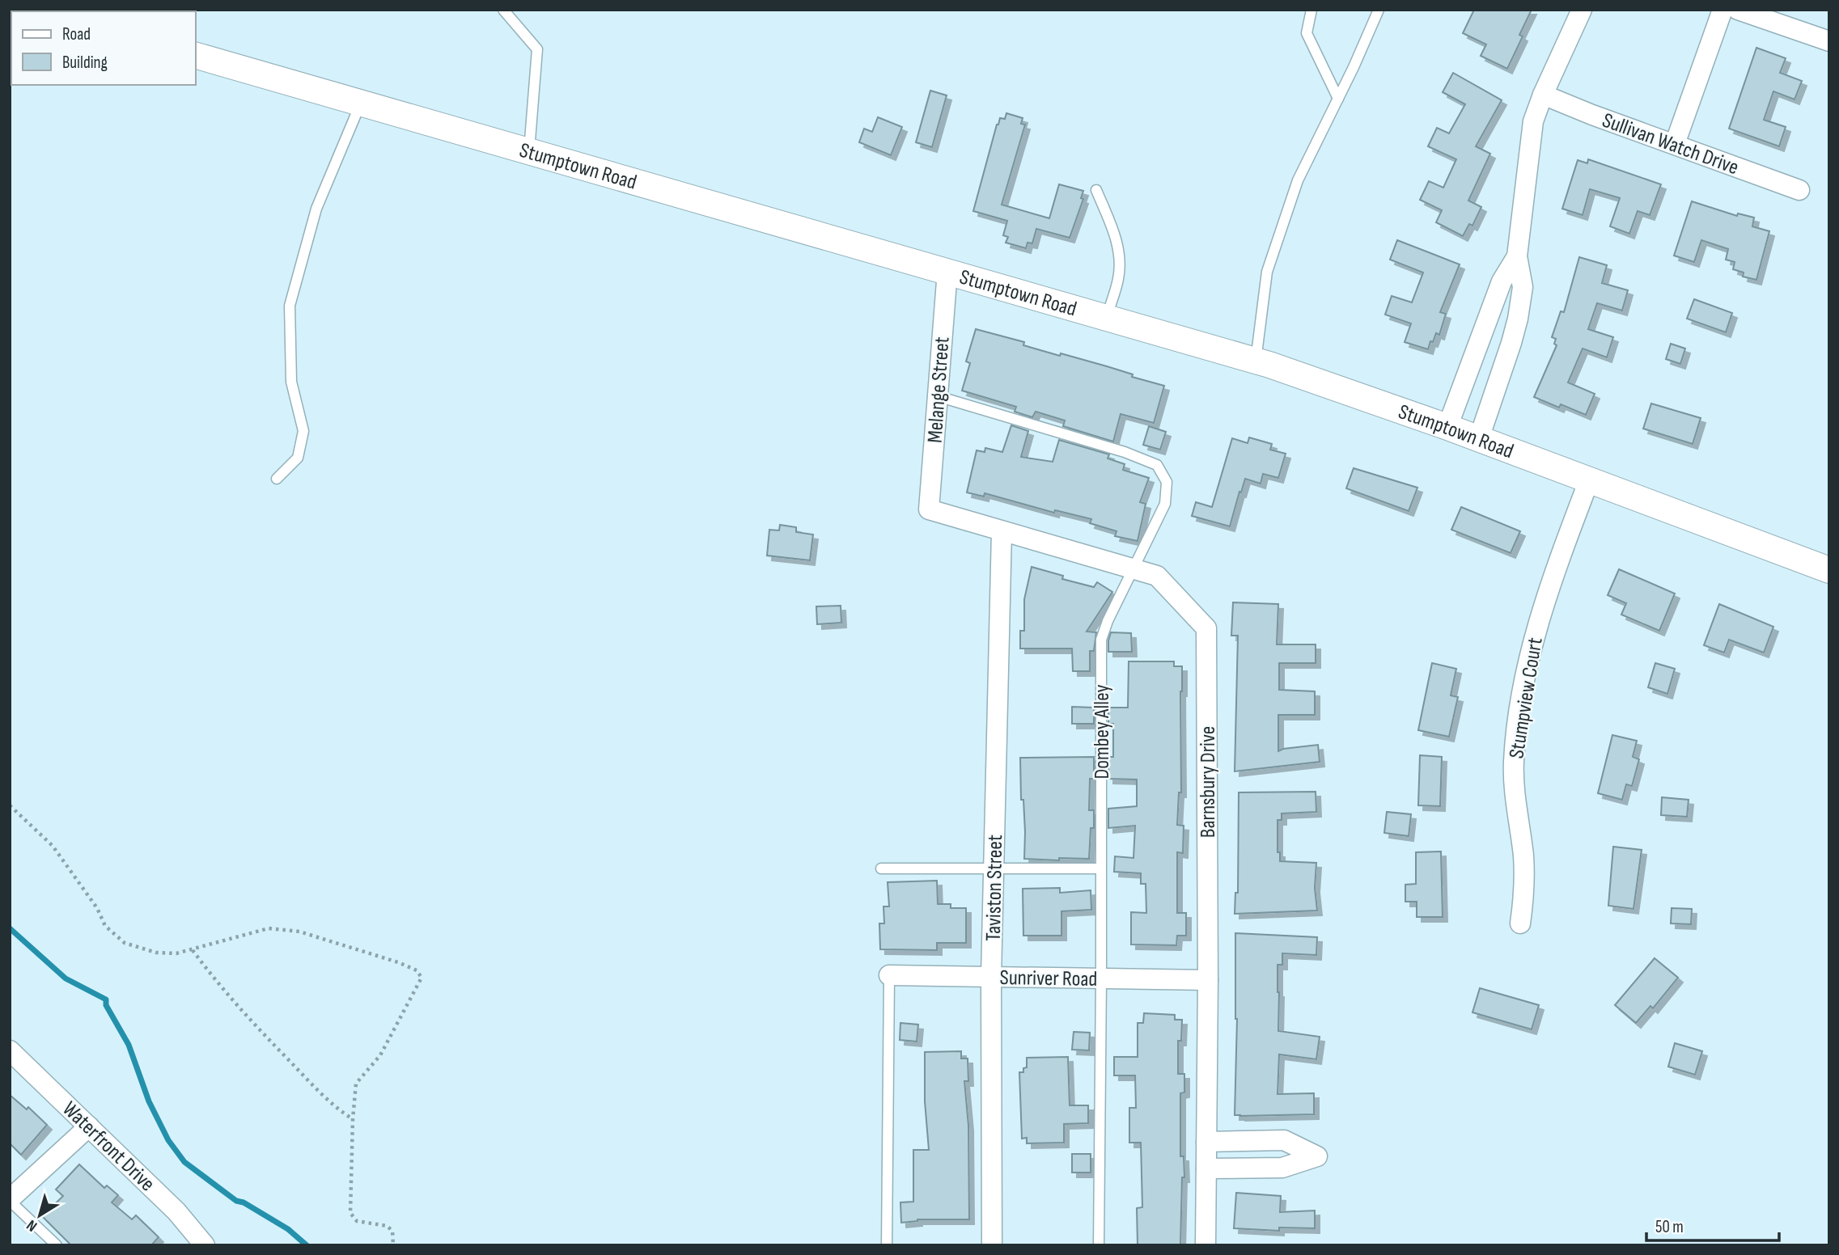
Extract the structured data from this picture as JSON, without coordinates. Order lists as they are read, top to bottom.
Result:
{
  "streets": {
    "street": [
      "Sullivan Watch Drive",
      "Stumptown Road",
      "Melange Street",
      "Stumpview Court",
      "Barnsbury Drive",
      "Taviston Street",
      "Sunriver Road",
      "Waterfront Drive"
    ],
    "lane": ["Dombey Alley"]
  },
  "crossings": [
    ["Stumptown Road", "Melange Street"],
    ["Stumptown Road", "Stumpview Court"],
    ["Melange Street", "Dombey Alley"],
    ["Melange Street", "Barnsbury Drive"],
    ["Dombey Alley", "Barnsbury Drive"],
    ["Dombey Alley", "Sunriver Road"],
    ["Barnsbury Drive", "Taviston Street"],
    ["Barnsbury Drive", "Sunriver Road"],
    ["Taviston Street", "Sunriver Road"]
  ],
  "legend": ["Road", "Building"],
  "scale_bar": "50 m",
  "north": "bottom left"
}
